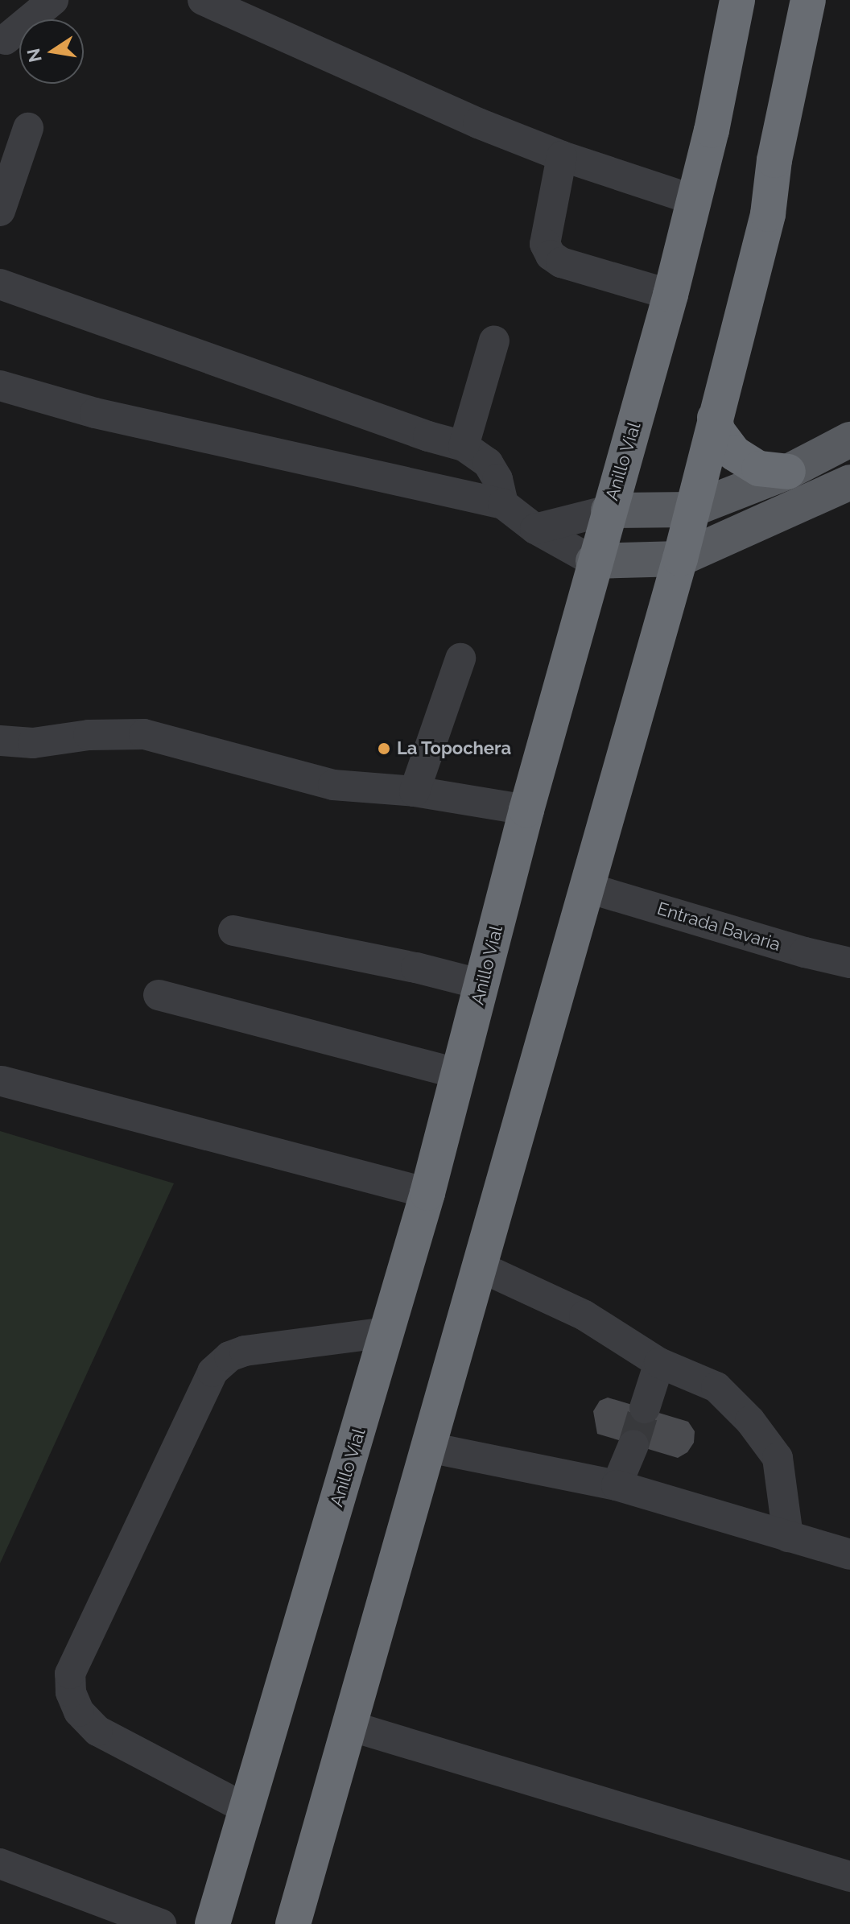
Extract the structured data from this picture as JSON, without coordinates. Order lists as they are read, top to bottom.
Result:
{
  "streets": {
    "highway": ["Anillo Vial"],
    "lane": ["Entrada Bavaria"]
  },
  "places": ["La Topochera"],
  "north": "left"
}
